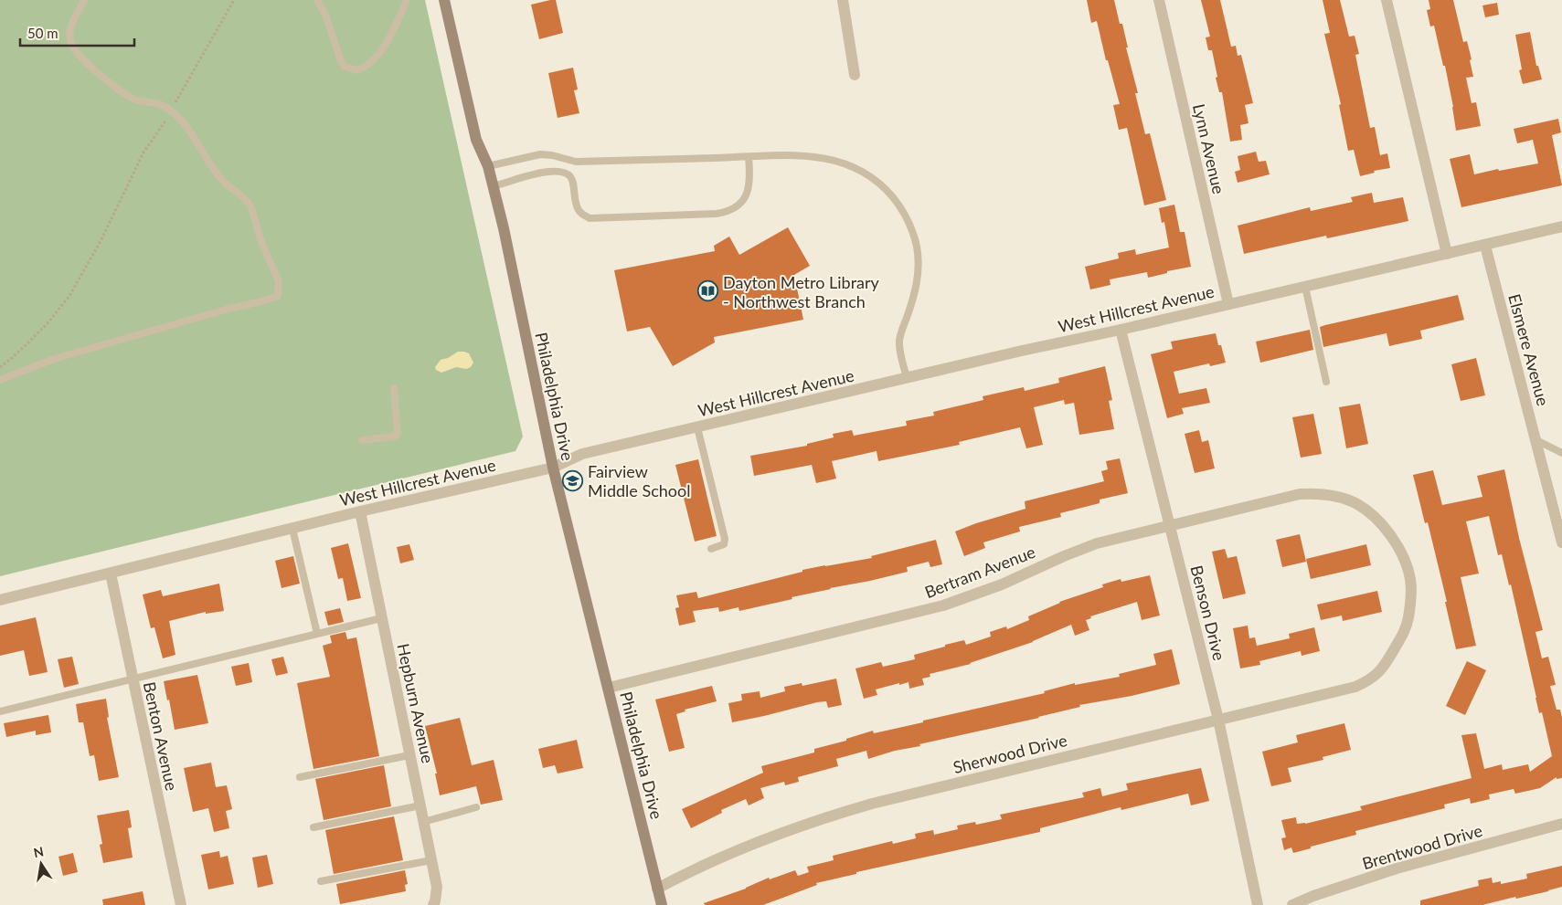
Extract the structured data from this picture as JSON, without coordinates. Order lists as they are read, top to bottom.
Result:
{
  "streets": {
    "main road": ["Philadelphia Drive"],
    "street": [
      "Lynn Avenue",
      "West Hillcrest Avenue",
      "Elsmere Avenue",
      "Bertram Avenue",
      "Benson Drive",
      "Hepburn Avenue",
      "Benton Avenue",
      "Sherwood Drive",
      "Brentwood Drive"
    ]
  },
  "crossings": [
    ["Lynn Avenue", "West Hillcrest Avenue"],
    ["West Hillcrest Avenue", "Elsmere Avenue"],
    ["West Hillcrest Avenue", "Philadelphia Drive"],
    ["West Hillcrest Avenue", "Benson Drive"],
    ["West Hillcrest Avenue", "Hepburn Avenue"],
    ["West Hillcrest Avenue", "Benton Avenue"],
    ["Philadelphia Drive", "Bertram Avenue"],
    ["Philadelphia Drive", "Sherwood Drive"],
    ["Bertram Avenue", "Benson Drive"],
    ["Bertram Avenue", "Sherwood Drive"],
    ["Benson Drive", "Sherwood Drive"]
  ],
  "places": {
    "library": ["Dayton Metro Library - Northwest Branch"],
    "school or university": ["Fairview Middle School"]
  },
  "scale_bar": "50 m",
  "north": "top"
}
